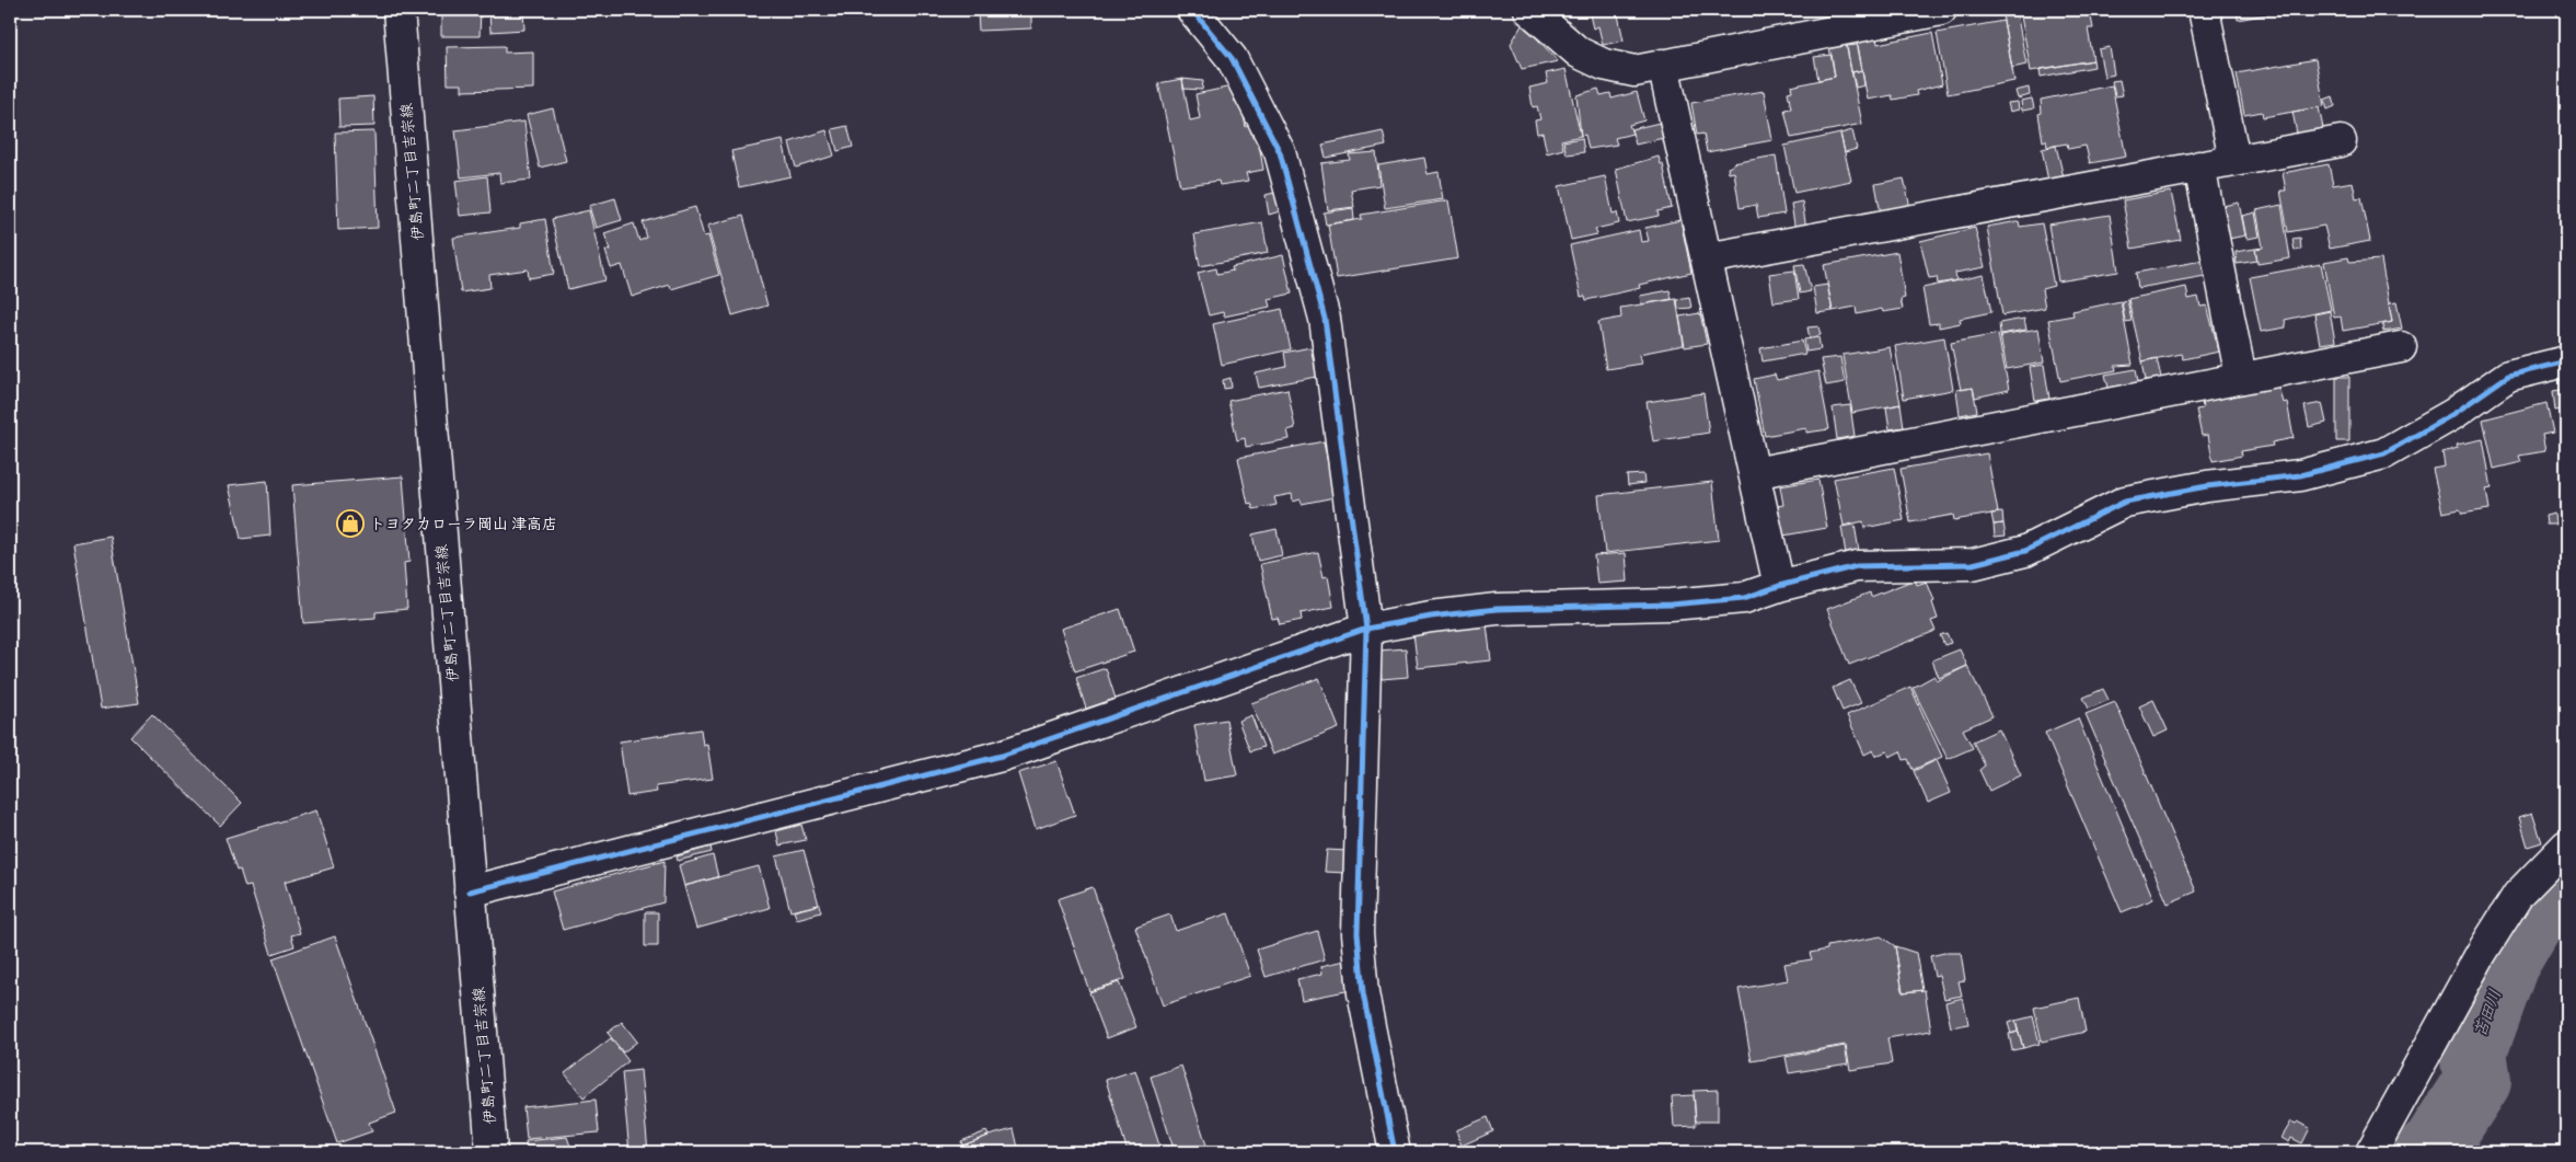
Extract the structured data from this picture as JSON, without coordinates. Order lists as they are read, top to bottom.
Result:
{
  "streets": {
    "street": ["伊島町二丁目吉宗線"]
  },
  "water": ["苫田川"],
  "places": {
    "shop": ["トヨタカローラ岡山 津高店"]
  }
}
